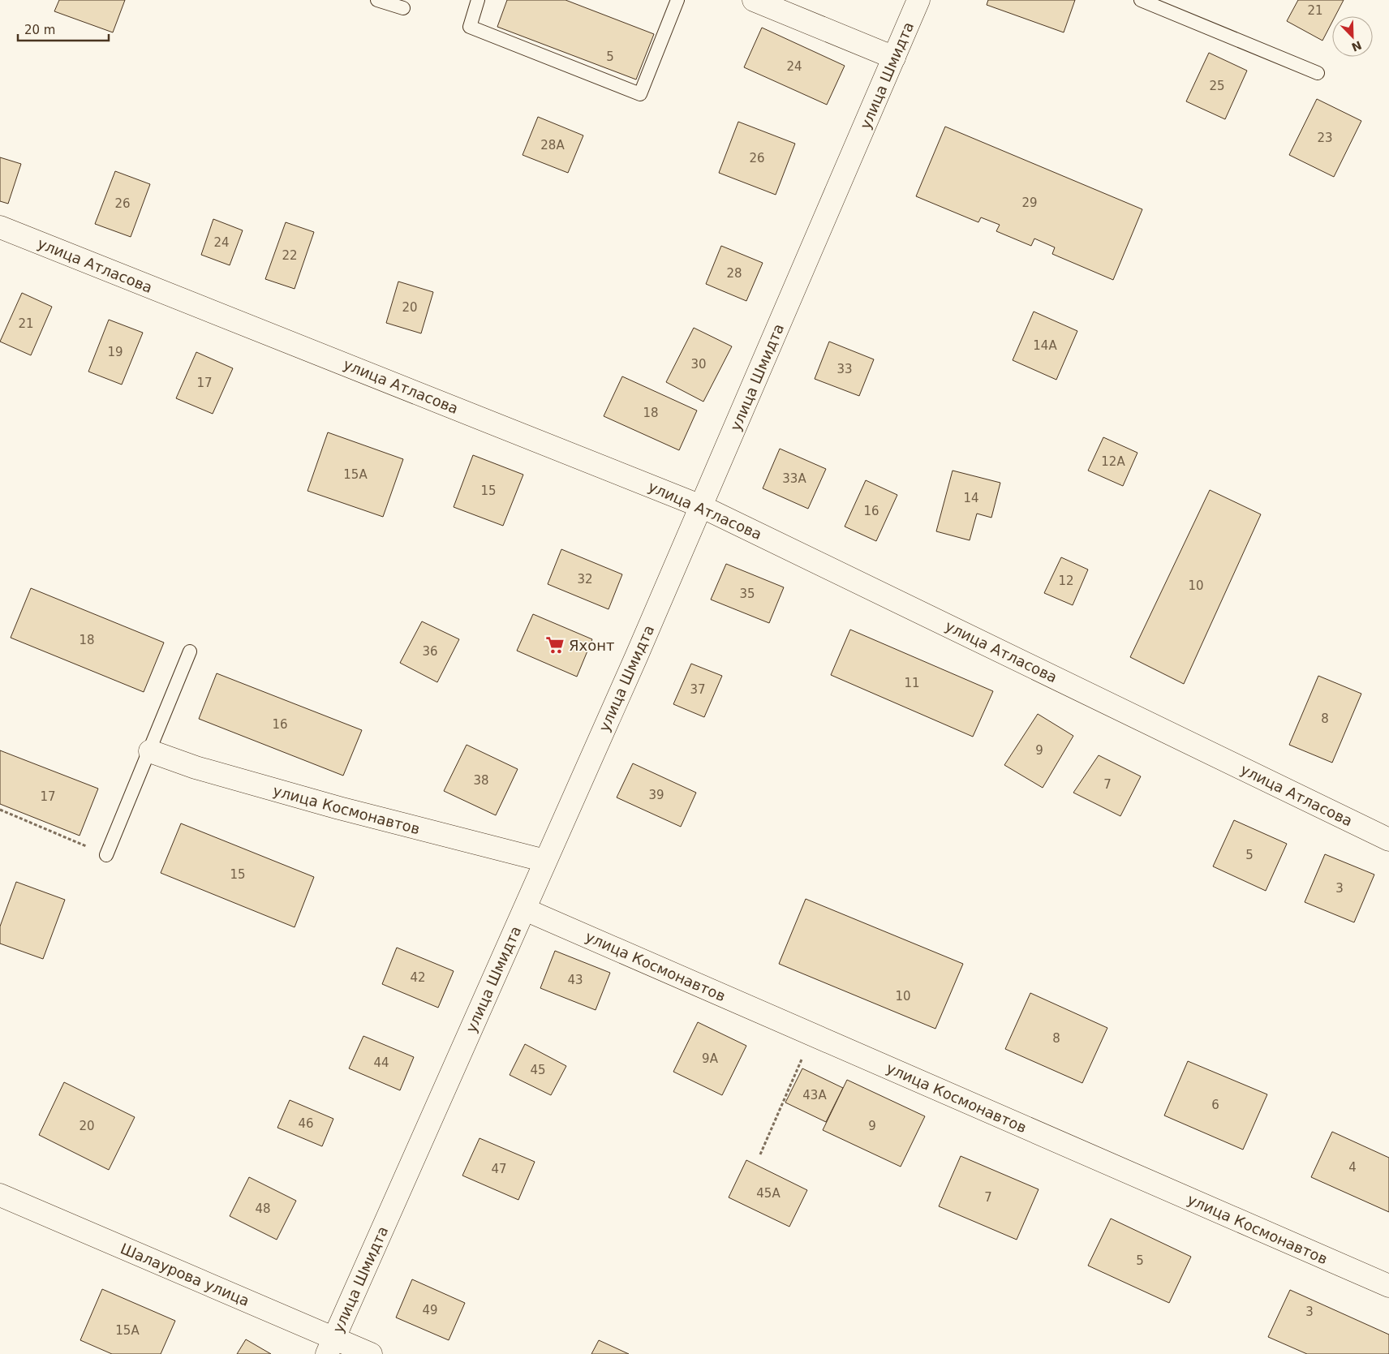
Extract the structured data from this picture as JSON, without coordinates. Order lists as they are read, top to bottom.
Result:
{
  "streets": {
    "street": [
      "улица Шмидта",
      "улица Атласова",
      "улица Космонавтов",
      "Шалаурова улица"
    ]
  },
  "crossings": [
    ["улица Шмидта", "улица Атласова"],
    ["улица Шмидта", "улица Космонавтов"],
    ["улица Шмидта", "Шалаурова улица"]
  ],
  "places": {
    "supermarket": ["Яхонт"]
  },
  "house_numbers": [
    "21",
    "5",
    "24",
    "25",
    "23",
    "28А",
    "26",
    "29",
    "26",
    "24",
    "22",
    "28",
    "20",
    "21",
    "14А",
    "19",
    "30",
    "33",
    "17",
    "18",
    "12А",
    "15А",
    "33А",
    "15",
    "14",
    "16",
    "32",
    "12",
    "10",
    "35",
    "18",
    "36",
    "11",
    "37",
    "8",
    "16",
    "9",
    "38",
    "7",
    "39",
    "17",
    "5",
    "15",
    "3",
    "42",
    "43",
    "10",
    "8",
    "9А",
    "44",
    "45",
    "43А",
    "6",
    "46",
    "20",
    "9",
    "4",
    "47",
    "45А",
    "7",
    "48",
    "5",
    "49",
    "3",
    "15А"
  ],
  "scale_bar": "20 m",
  "north": "bottom right"
}
